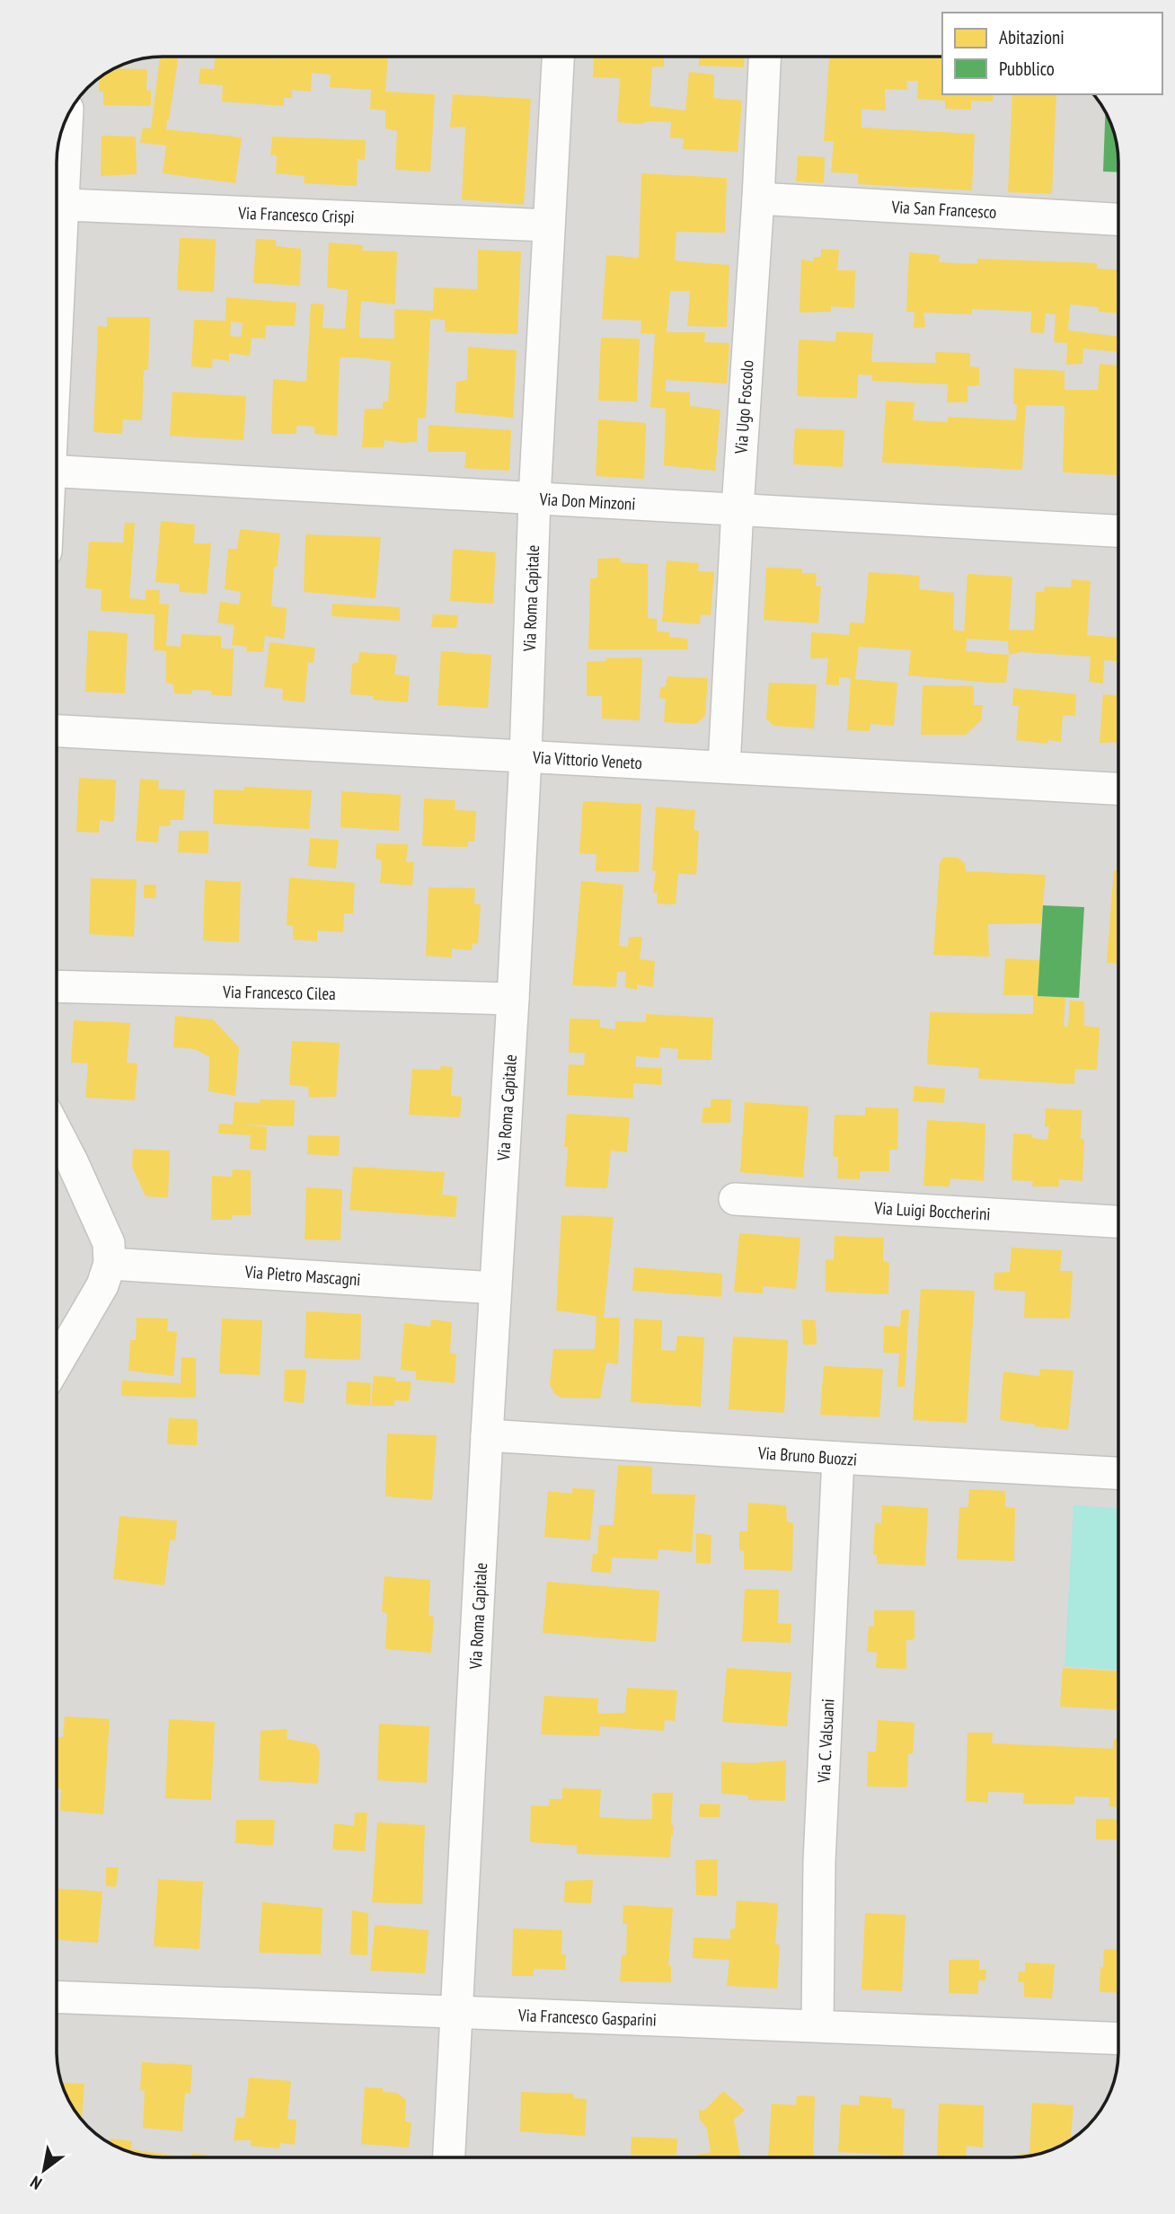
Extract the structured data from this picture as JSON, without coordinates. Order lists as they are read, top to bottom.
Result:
{
  "streets": {
    "street": [
      "Via San Francesco",
      "Via Francesco Crispi",
      "Via Ugo Foscolo",
      "Via Don Minzoni",
      "Via Roma Capitale",
      "Via Vittorio Veneto",
      "Via Francesco Cilea",
      "Via Luigi Boccherini",
      "Via Pietro Mascagni",
      "Via Bruno Buozzi",
      "Via C. Valsuani",
      "Via Francesco Gasparini"
    ]
  },
  "crossings": [
    ["Via San Francesco", "Via Ugo Foscolo"],
    ["Via Francesco Crispi", "Via Roma Capitale"],
    ["Via Ugo Foscolo", "Via Don Minzoni"],
    ["Via Ugo Foscolo", "Via Vittorio Veneto"],
    ["Via Don Minzoni", "Via Roma Capitale"],
    ["Via Roma Capitale", "Via Vittorio Veneto"],
    ["Via Roma Capitale", "Via Francesco Cilea"],
    ["Via Roma Capitale", "Via Pietro Mascagni"],
    ["Via Roma Capitale", "Via Bruno Buozzi"],
    ["Via Roma Capitale", "Via Francesco Gasparini"],
    ["Via Bruno Buozzi", "Via C. Valsuani"],
    ["Via C. Valsuani", "Via Francesco Gasparini"]
  ],
  "legend": ["Abitazioni", "Pubblico"],
  "north": "bottom left"
}
